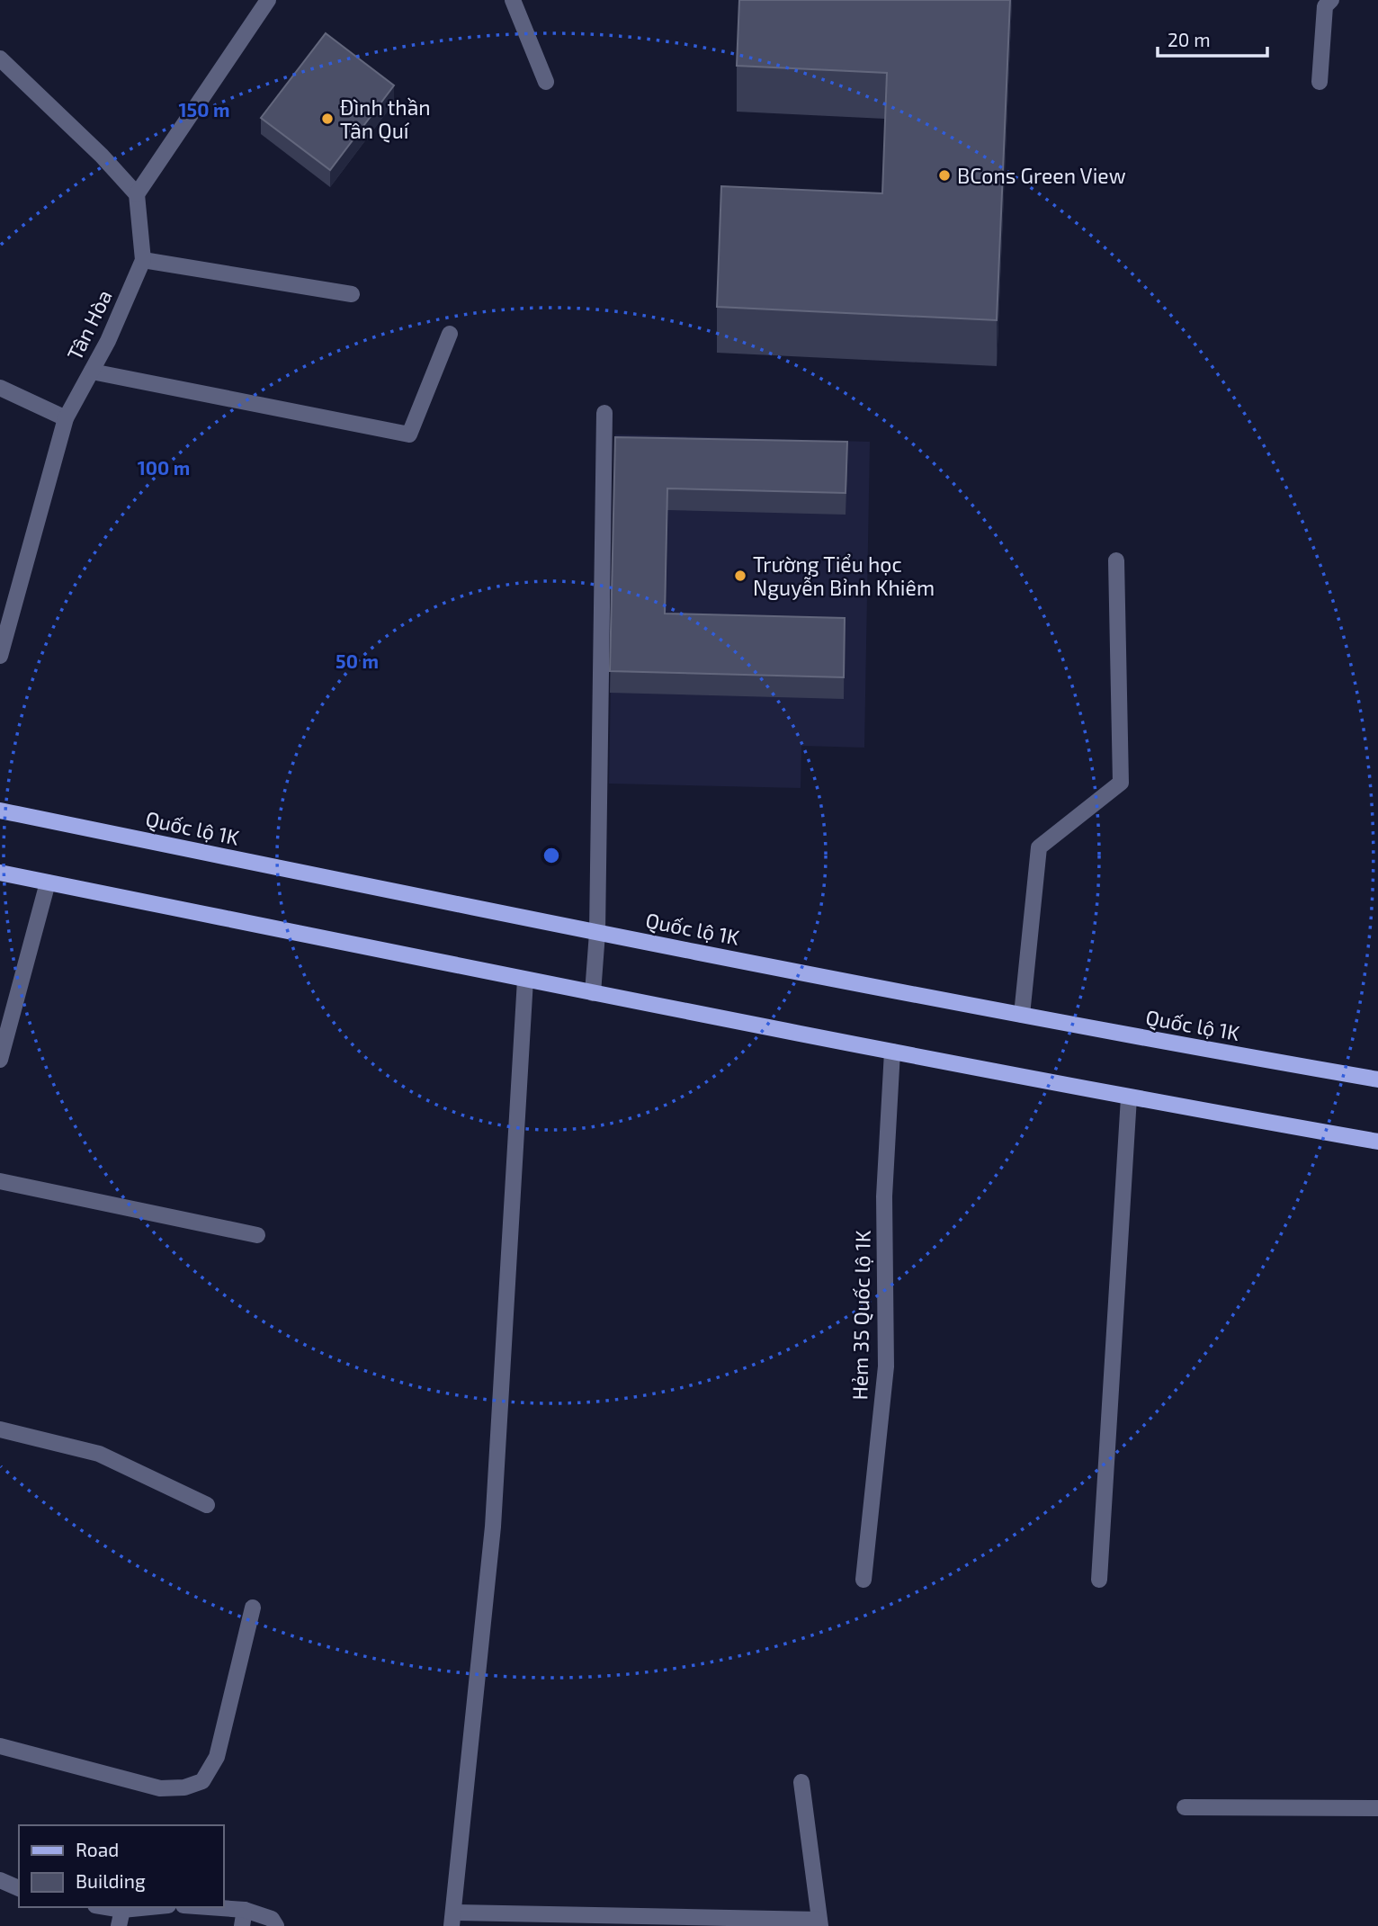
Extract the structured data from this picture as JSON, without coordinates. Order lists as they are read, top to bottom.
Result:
{
  "streets": {
    "main road": ["Quốc lộ 1K"],
    "street": ["Tân Hòa", "Hẻm 35 Quốc lộ 1K"]
  },
  "places": ["Đình thần Tân Quí", "BCons Green View", "Trường Tiểu học Nguyễn Bỉnh Khiêm"],
  "legend": ["Road", "Building"],
  "scale_bar": "20 m",
  "rings": ["150 m", "100 m", "50 m"]
}
